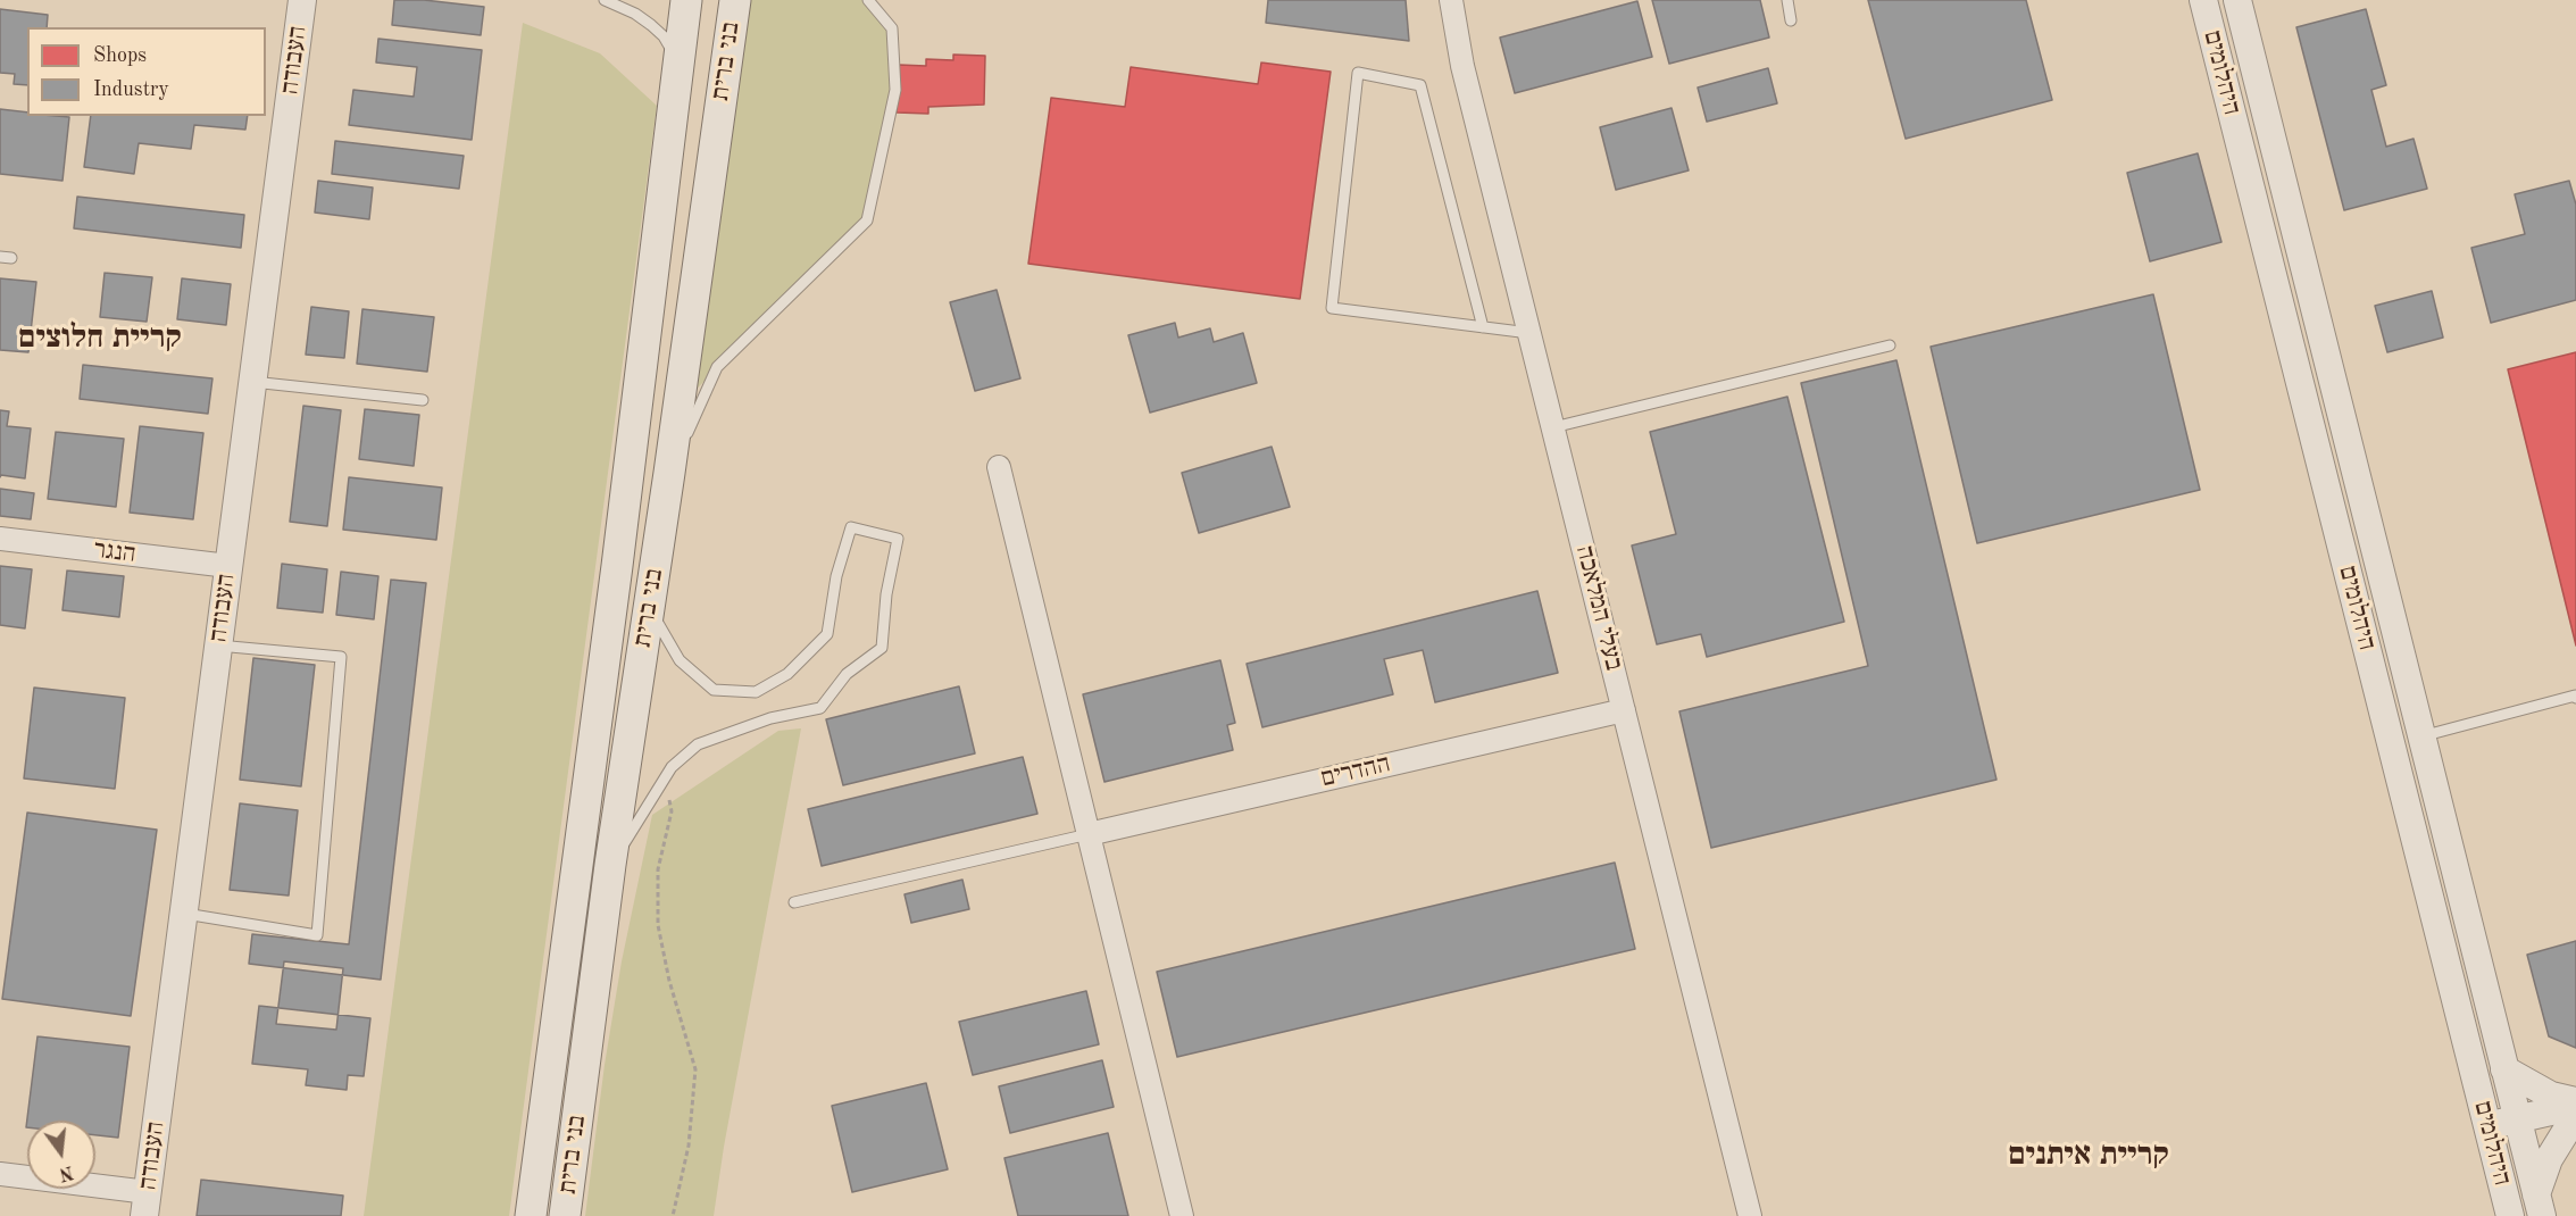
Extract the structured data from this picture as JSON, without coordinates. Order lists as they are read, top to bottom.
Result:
{
  "streets": {
    "main road": ["בני ברית"],
    "street": [
      "העבודה",
      "היהלומים",
      "הנגר",
      "בעלי המלאכה",
      "ההדרים"
    ]
  },
  "crossings": [
    ["העבודה", "הנגר"],
    ["בעלי המלאכה", "ההדרים"]
  ],
  "districts": ["קריית חלוצים", "קריית איתנים"],
  "legend": ["Shops", "Industry"],
  "north": "bottom"
}
